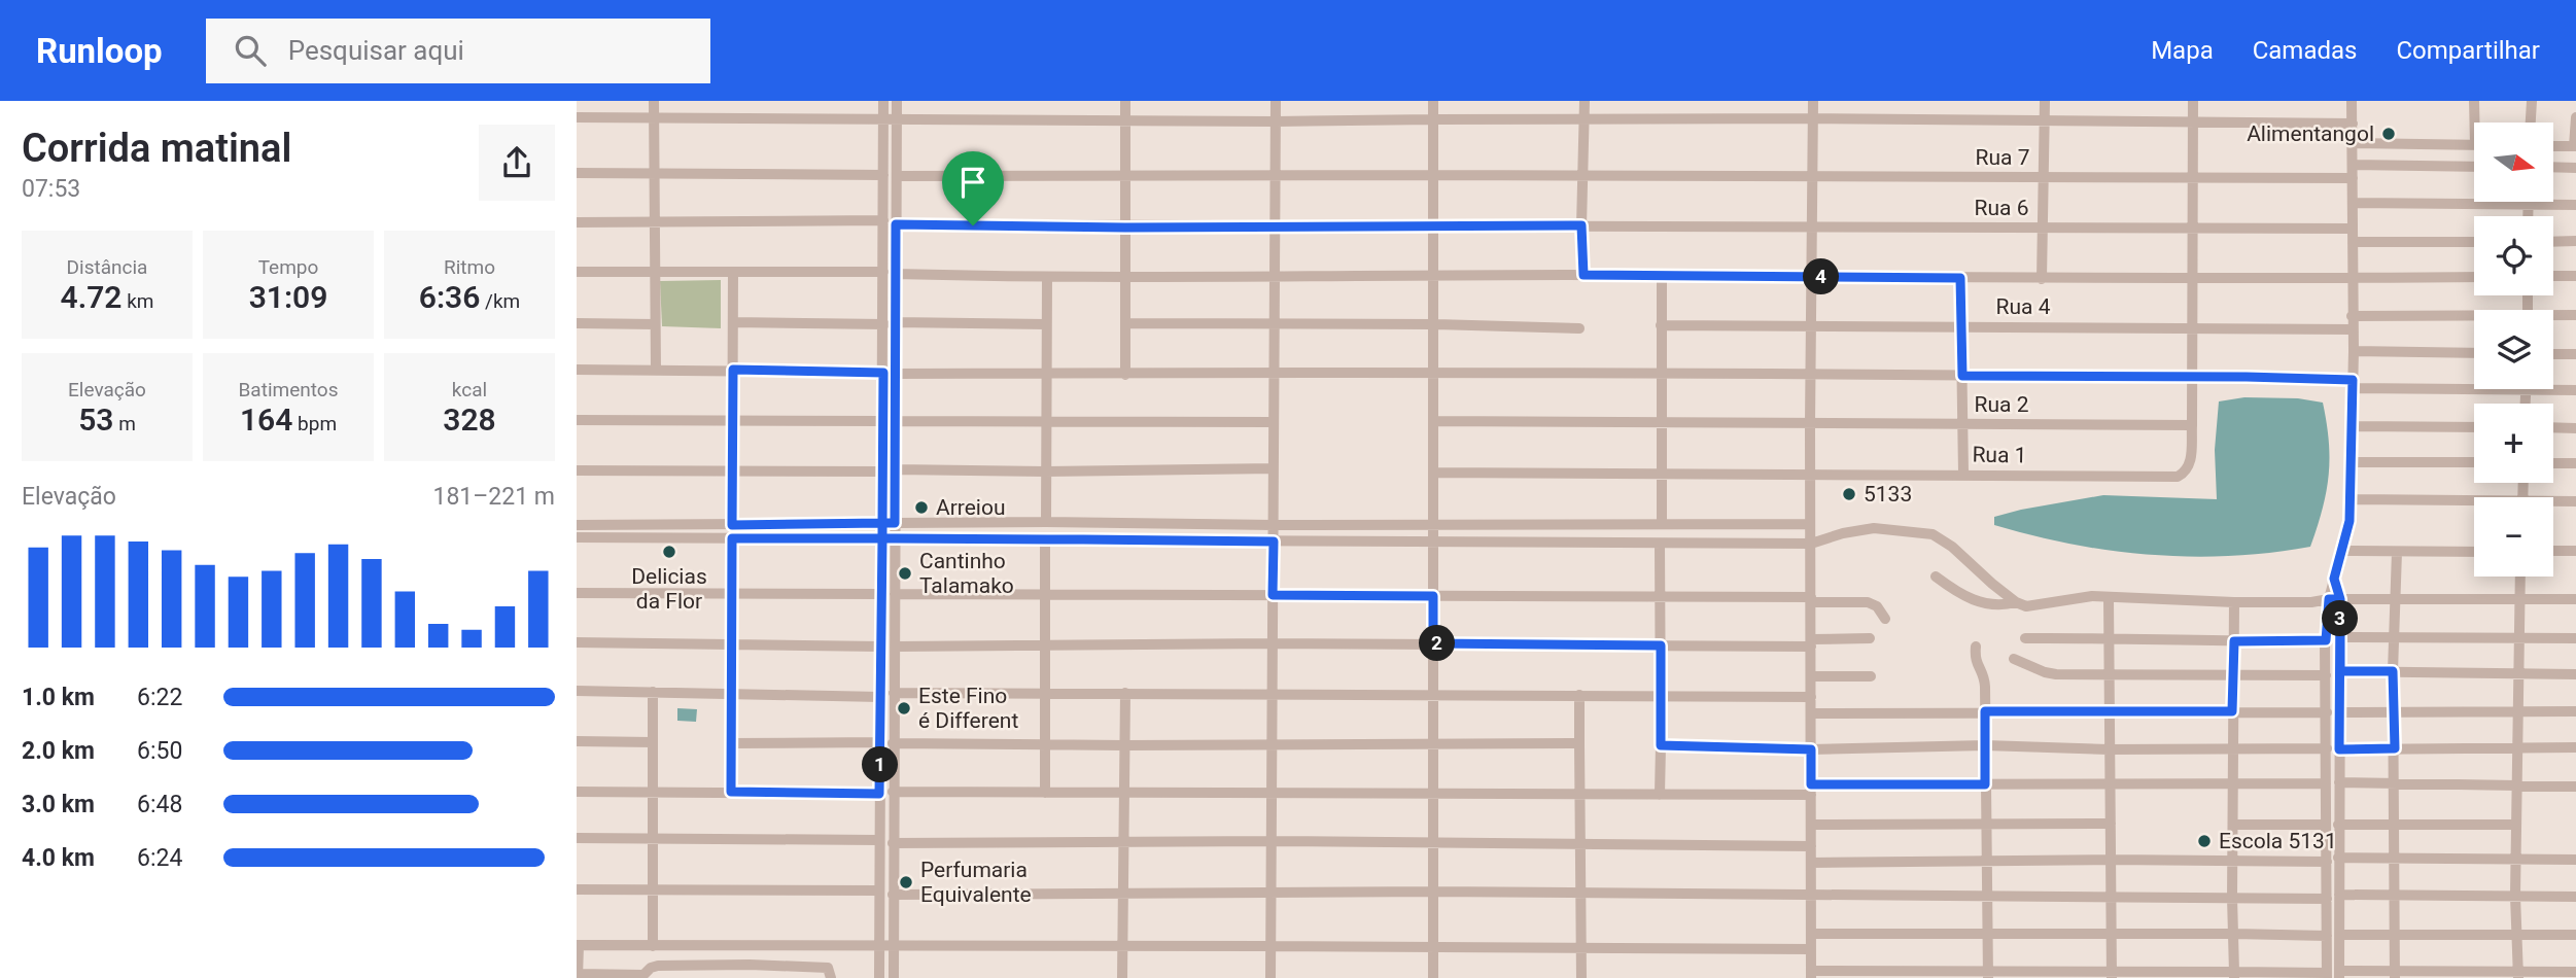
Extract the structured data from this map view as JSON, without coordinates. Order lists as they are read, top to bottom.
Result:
{
  "streets": {
    "street": [
      "Rua 7",
      "Rua 6",
      "Rua 4",
      "Rua 2",
      "Rua 1"
    ]
  },
  "crossings": [
    ["Rua 2", "Rua 1"]
  ],
  "places": [
    "Alimentangol",
    "5133",
    "Arreiou",
    "Delicias da Flor",
    "Cantinho Talamako",
    "Este Fino é Different",
    "Escola 5131",
    "Perfumaria Equivalente"
  ],
  "north": "right",
  "page": {
    "header": "Runloop",
    "search": "Pesquisar aqui",
    "nav": ["Mapa", "Camadas", "Compartilhar"],
    "heading": ["Corrida matinal", "07:53"],
    "map_buttons": ["+", "−"],
    "stats": [
      ["Distância", "4.72 km"],
      ["Tempo", "31:09"],
      ["Ritmo", "6:36 /km"],
      ["Elevação", "53 m"],
      ["Batimentos", "164 bpm"],
      ["kcal", "328"]
    ],
    "pins": [
      "4",
      "3",
      "2",
      "1"
    ],
    "chart": ["Elevação", "181–221 m"],
    "list": [
      {
        "name": "1.0 km",
        "note": "6:22"
      },
      {
        "name": "2.0 km",
        "note": "6:50"
      },
      {
        "name": "3.0 km",
        "note": "6:48"
      },
      {
        "name": "4.0 km",
        "note": "6:24"
      }
    ]
  }
}
